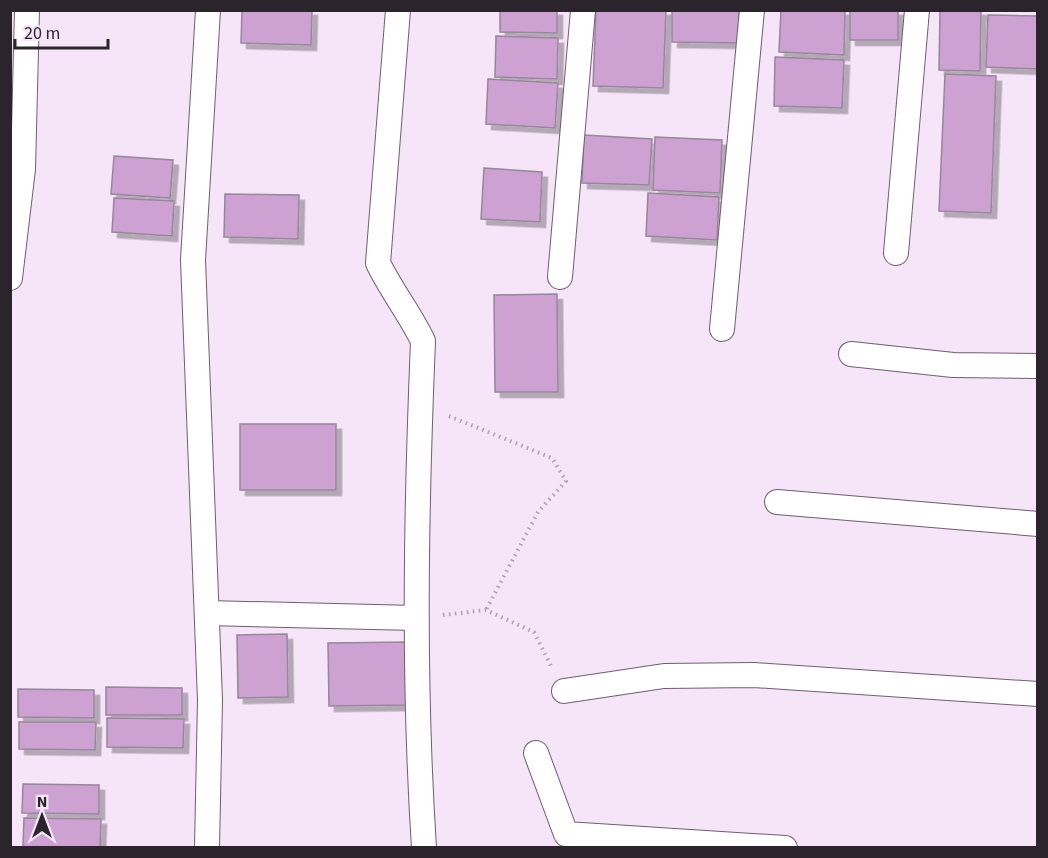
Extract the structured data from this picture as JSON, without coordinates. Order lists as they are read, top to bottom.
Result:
{
  "scale_bar": "20 m",
  "north": "top"
}
